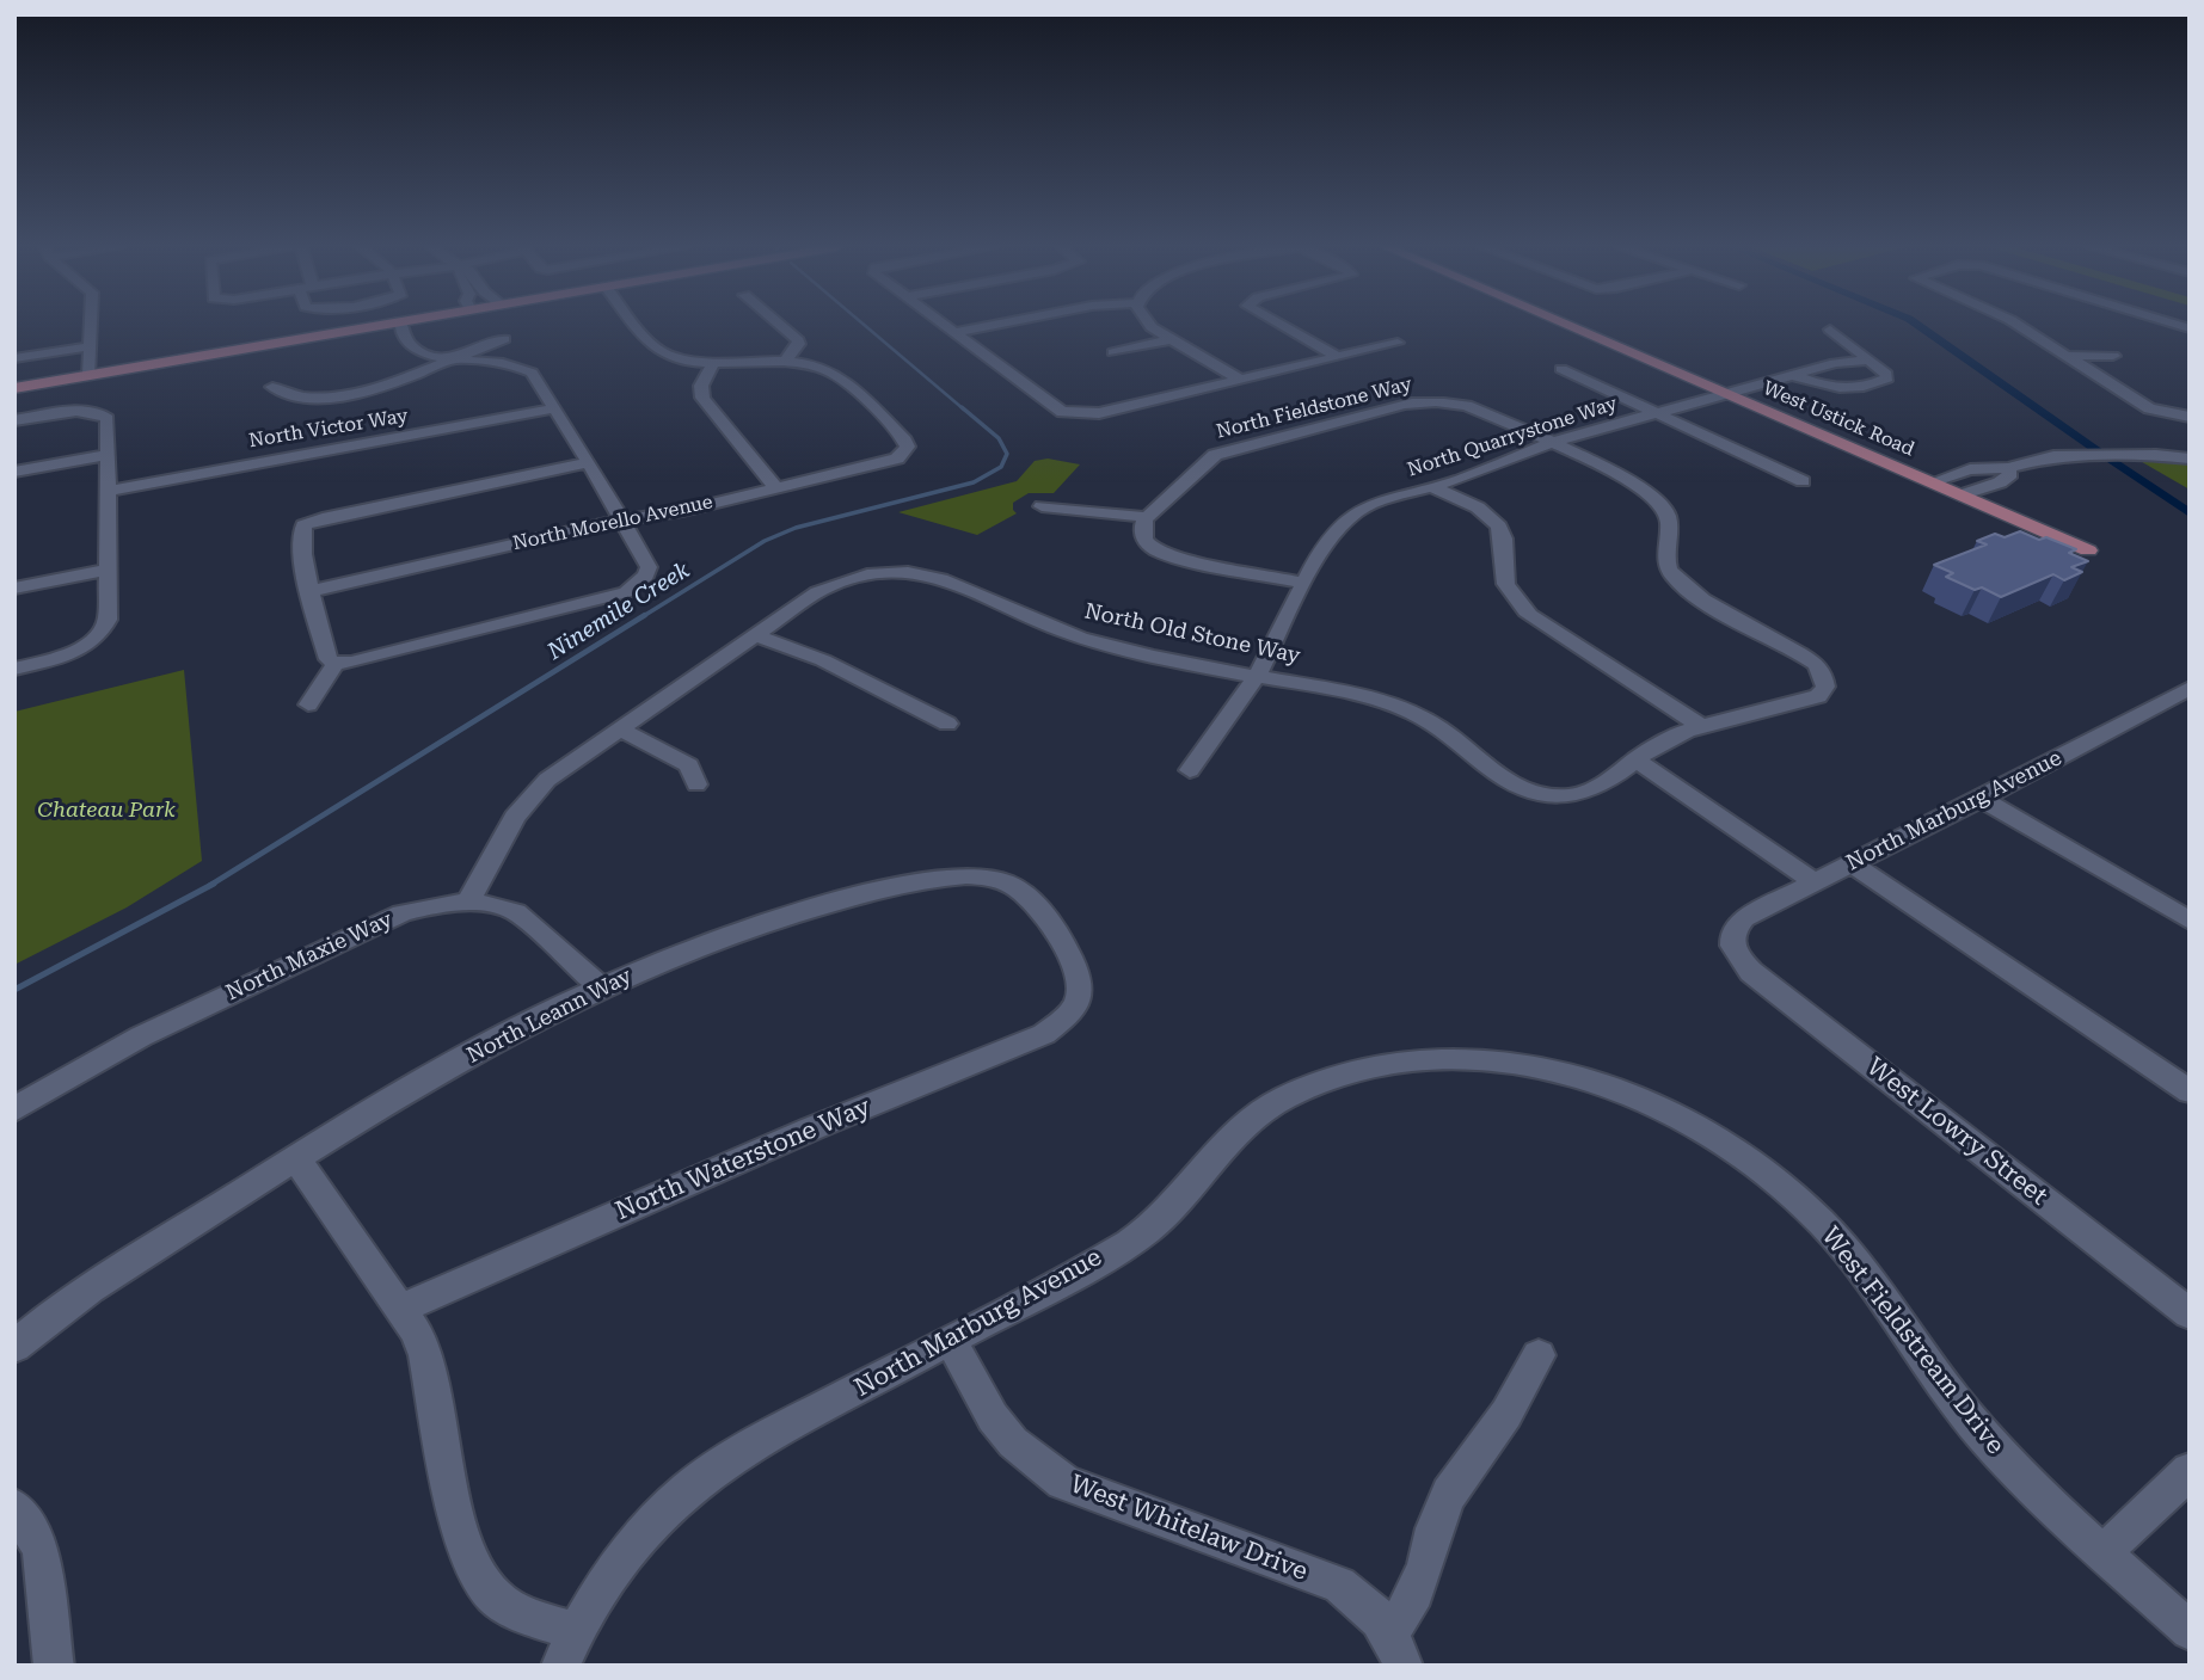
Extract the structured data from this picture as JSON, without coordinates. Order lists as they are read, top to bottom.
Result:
{
  "streets": {
    "main road": ["West Ustick Road"],
    "street": [
      "North Fieldstone Way",
      "North Victor Way",
      "North Quarrystone Way",
      "North Morello Avenue",
      "North Old Stone Way",
      "North Marburg Avenue",
      "North Maxie Way",
      "North Leann Way",
      "West Lowry Street",
      "North Waterstone Way",
      "West Fieldstream Drive",
      "West Whitelaw Drive"
    ]
  },
  "crossings": [
    ["North Fieldstone Way", "North Quarrystone Way"],
    ["North Fieldstone Way", "North Old Stone Way"],
    ["West Ustick Road", "North Quarrystone Way"],
    ["North Quarrystone Way", "North Old Stone Way"],
    ["North Old Stone Way", "North Maxie Way"],
    ["North Marburg Avenue", "West Lowry Street"],
    ["North Marburg Avenue", "West Fieldstream Drive"],
    ["North Marburg Avenue", "West Whitelaw Drive"],
    ["North Maxie Way", "North Leann Way"],
    ["North Leann Way", "North Waterstone Way"]
  ],
  "water": ["Ninemile Creek"],
  "parks": ["Chateau Park"]
}
